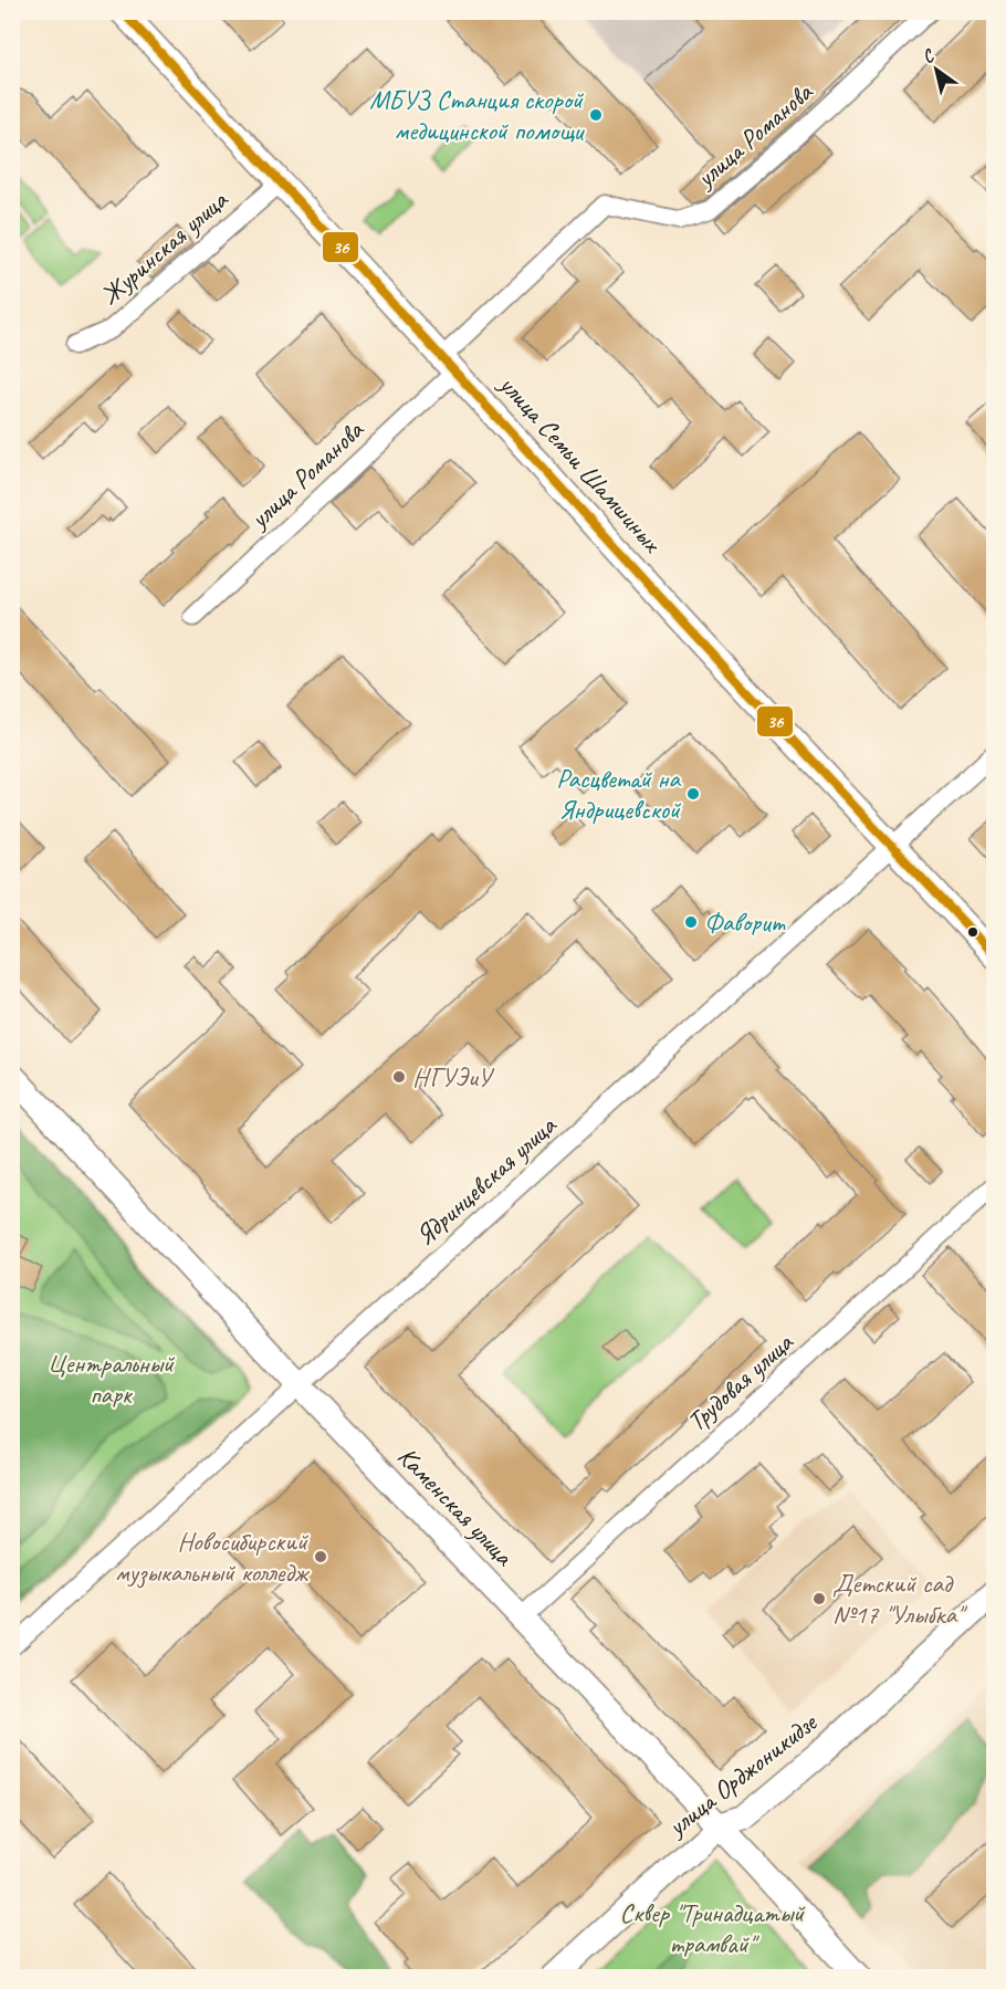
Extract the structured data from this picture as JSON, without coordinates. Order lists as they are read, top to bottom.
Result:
{
  "streets": {
    "street": [
      "улица Романова",
      "Журинская улица",
      "улица Семьи Шамшиных",
      "Ядринцевская улица",
      "Трудовая улица",
      "Каменская улица",
      "улица Орджоникидзе"
    ]
  },
  "crossings": [
    ["улица Романова", "улица Семьи Шамшиных"],
    ["Журинская улица", "улица Семьи Шамшиных"],
    ["улица Семьи Шамшиных", "Ядринцевская улица"],
    ["Ядринцевская улица", "Каменская улица"],
    ["Трудовая улица", "Каменская улица"],
    ["Каменская улица", "улица Орджоникидзе"]
  ],
  "parks": ["Центральный парк", "Сквер \"Тринадцатый трамвай\""],
  "places": [
    "МБУЗ Станция скорой медицинской помощи",
    "Расцветай на Яндрицевской",
    "Фаворит",
    "НГУЭиУ",
    "Новосибирский музыкальный колледж",
    "Детский сад №17 \"Улыбка\""
  ],
  "lines": ["transit line 36"],
  "north": "top left"
}
